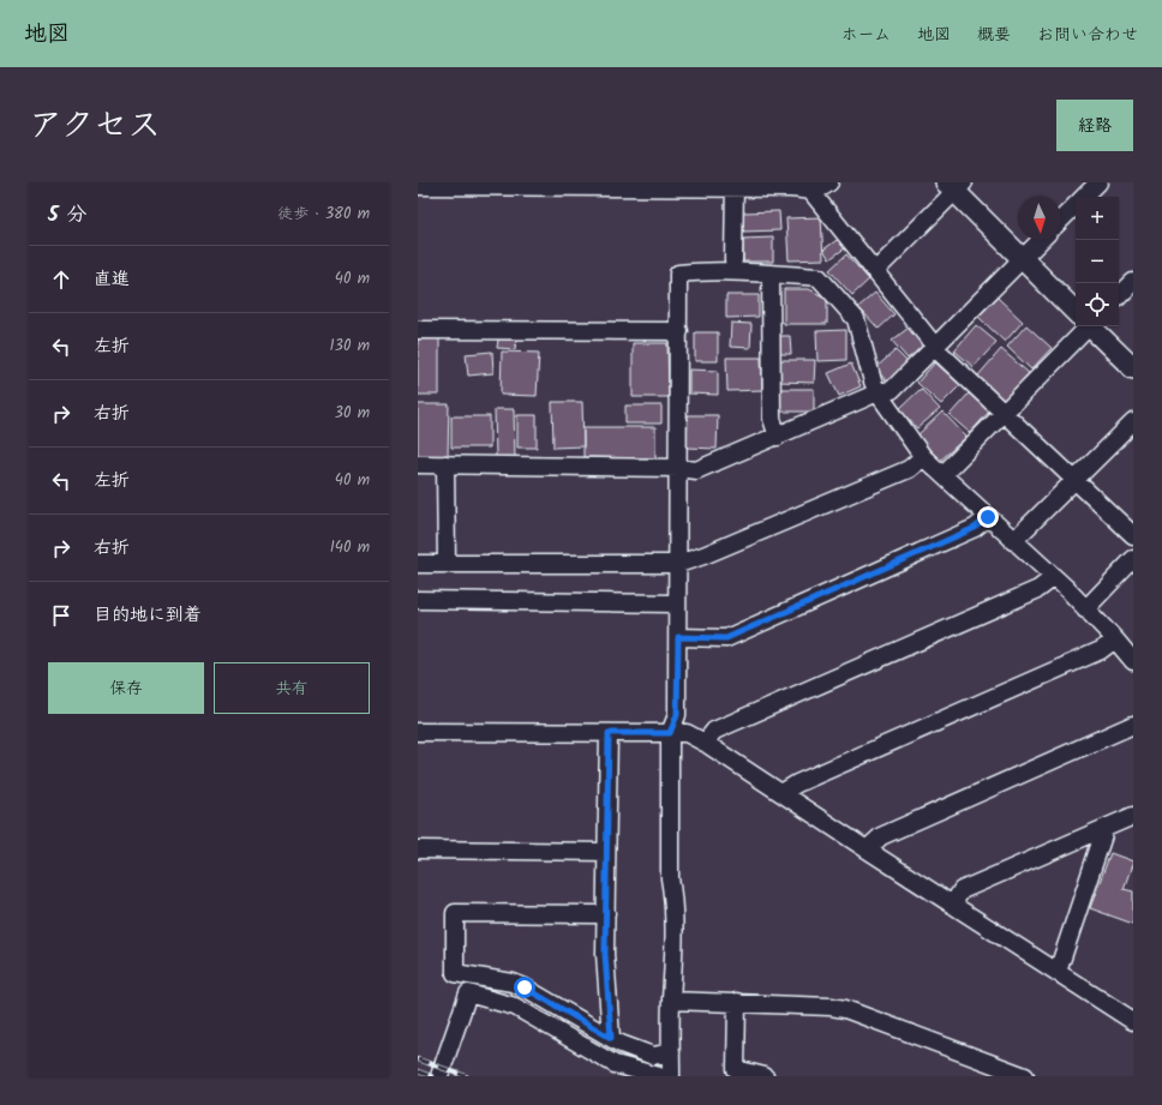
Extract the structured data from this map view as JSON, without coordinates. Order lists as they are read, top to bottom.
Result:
{
  "north": "bottom",
  "page": {
    "header": "地図",
    "nav": [
      "ホーム",
      "地図",
      "概要",
      "お問い合わせ"
    ],
    "title": "アクセス",
    "buttons": [
      "経路",
      ["保存", "共有"]
    ],
    "heading": ["5 分", "徒歩 · 380 m"],
    "map_buttons": ["+", "−"],
    "list": [
      ["直進", "40 m"],
      ["左折", "130 m"],
      ["右折", "30 m"],
      ["左折", "40 m"],
      ["右折", "140 m"],
      "目的地に到着"
    ]
  }
}
